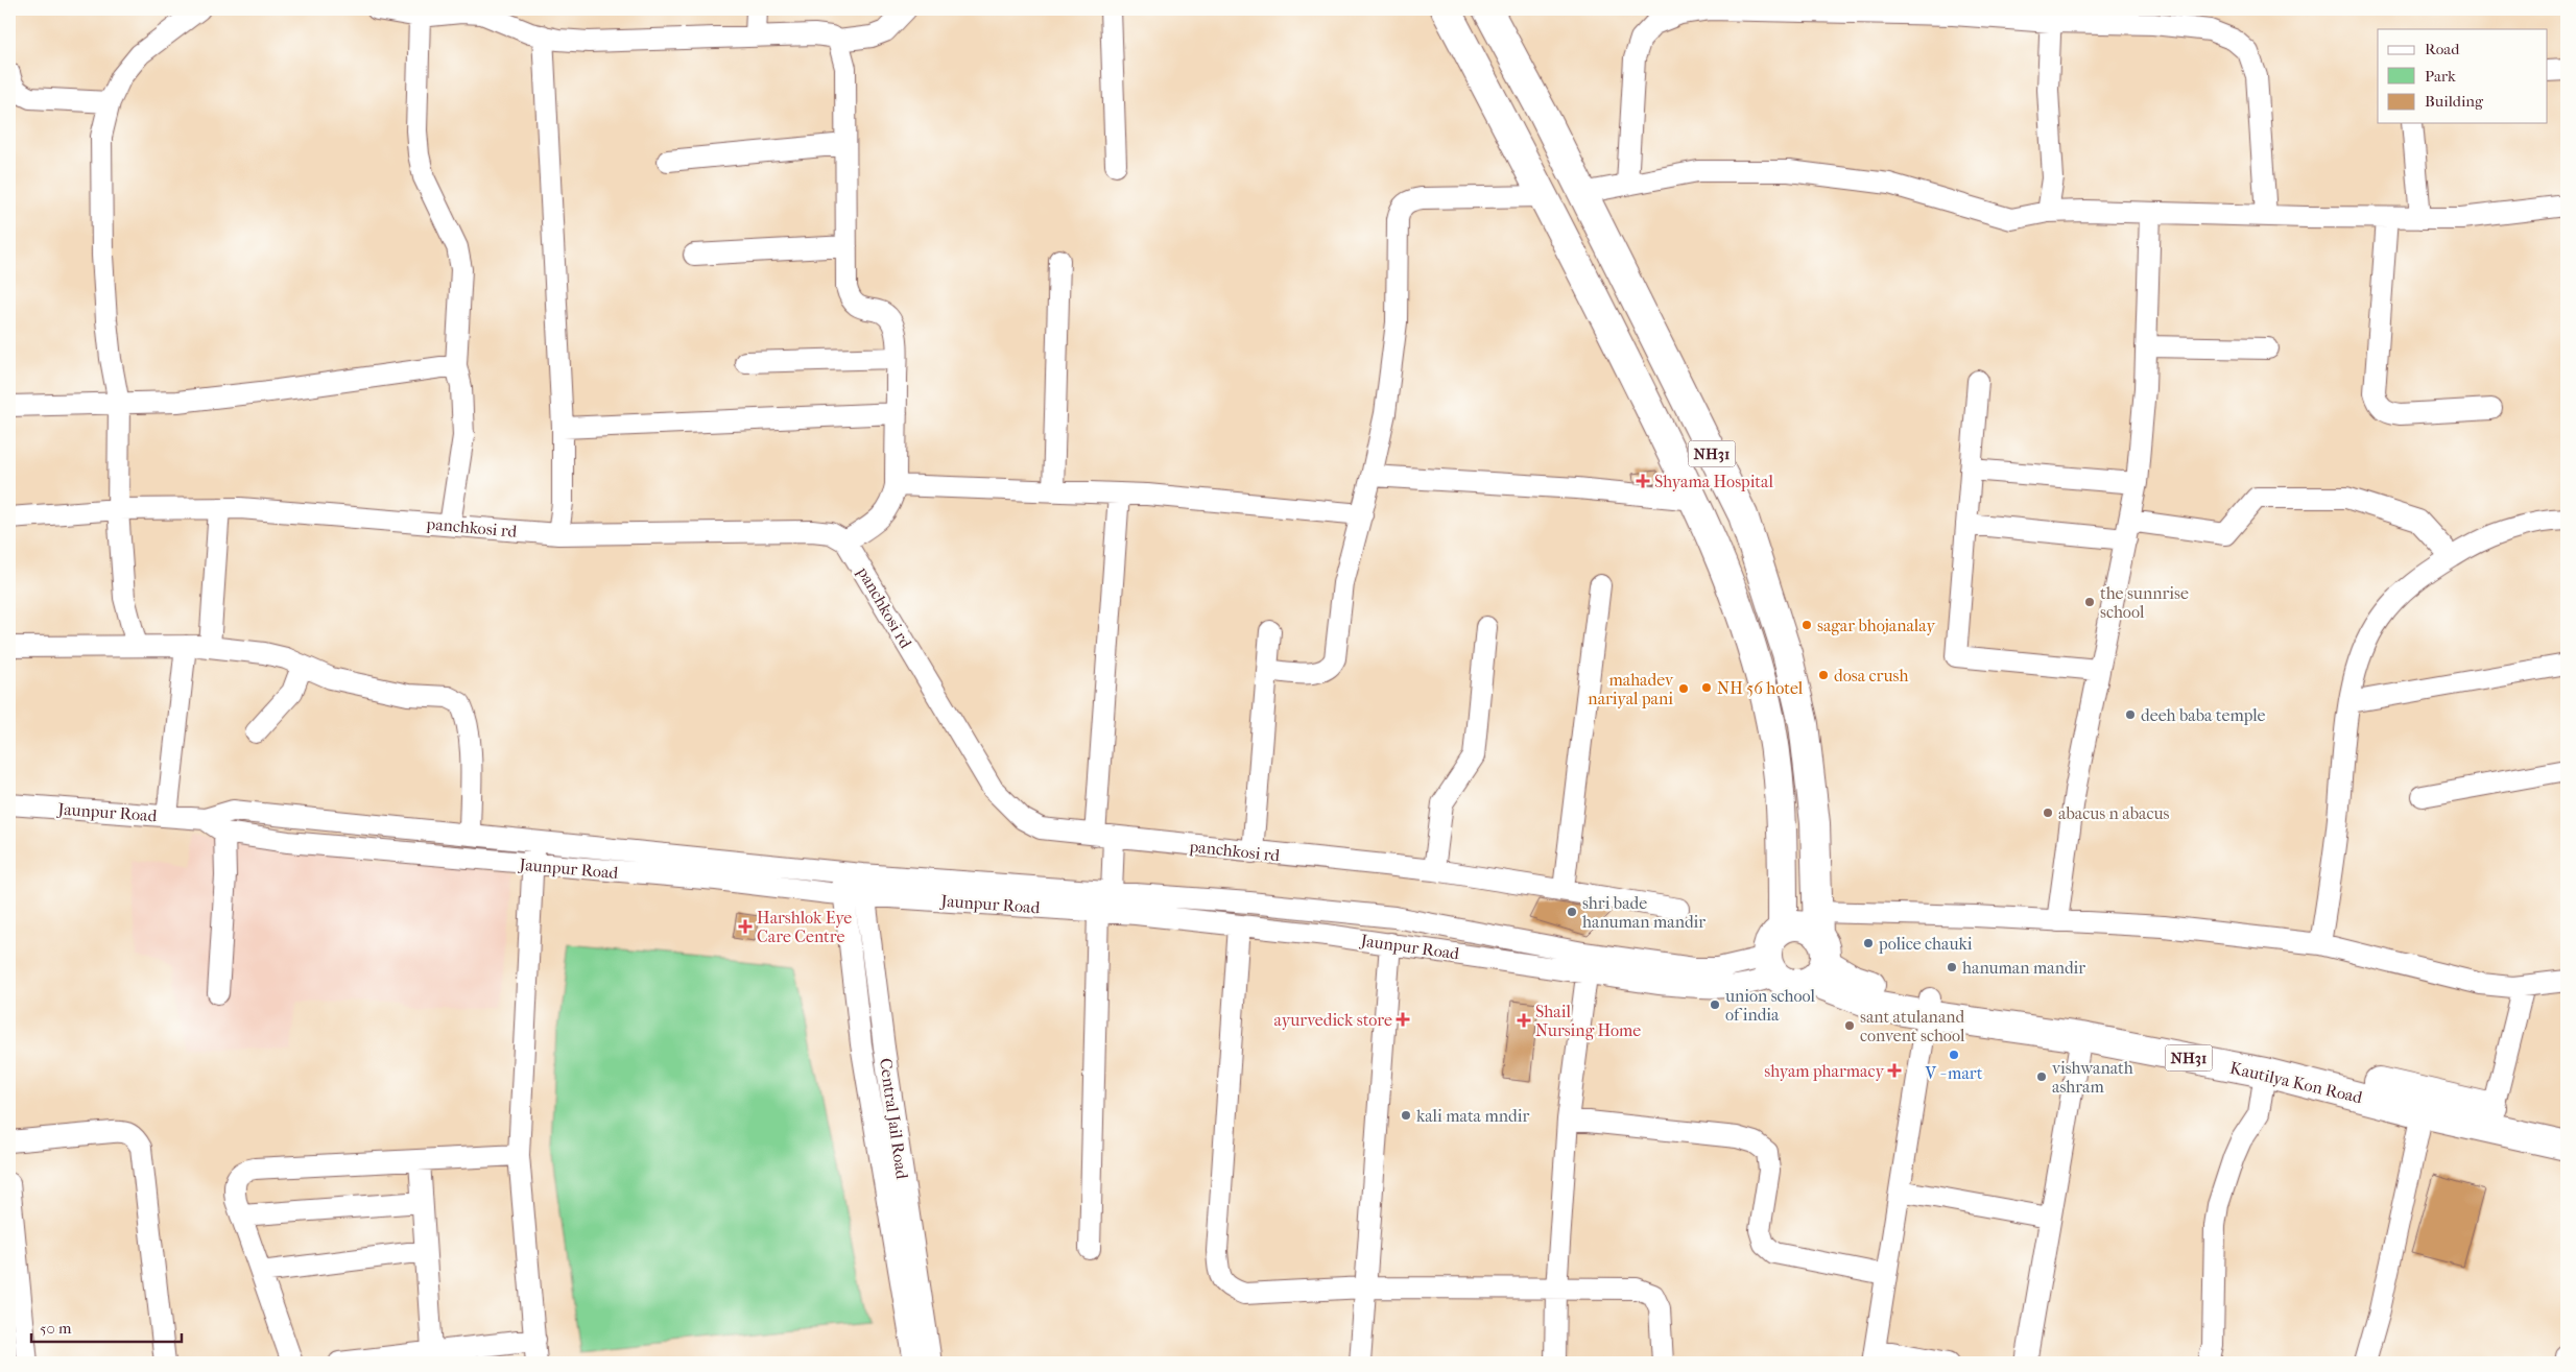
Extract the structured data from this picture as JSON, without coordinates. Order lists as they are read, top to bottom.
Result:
{
  "streets": {
    "highway": ["NH31", "Kautilya Kon Road"],
    "street": ["panchkosi rd", "Jaunpur Road", "Central Jail Road"]
  },
  "crossings": [
    ["NH31", "Jaunpur Road"],
    ["NH31", "Kautilya Kon Road"],
    ["Jaunpur Road", "Kautilya Kon Road"],
    ["Jaunpur Road", "Central Jail Road"]
  ],
  "places": {
    "health": [
      "Shyama Hospital",
      "Harshlok Eye Care Centre",
      "ayurvedick store",
      "Shail Nursing Home",
      "shyam pharmacy"
    ],
    "other": [
      "the sunnrise school",
      "sagar bhojanalay",
      "dosa crush",
      "NH 56 hotel",
      "mahadev nariyal pani",
      "deeh baba temple",
      "abacus n abacus",
      "shri bade hanuman mandir",
      "police chauki",
      "hanuman mandir",
      "union school of india",
      "sant atulanand convent school",
      "V - mart",
      "vishwanath ashram",
      "kali mata mndir"
    ]
  },
  "legend": ["Road", "Park", "Building"],
  "scale_bar": "50 m"
}
